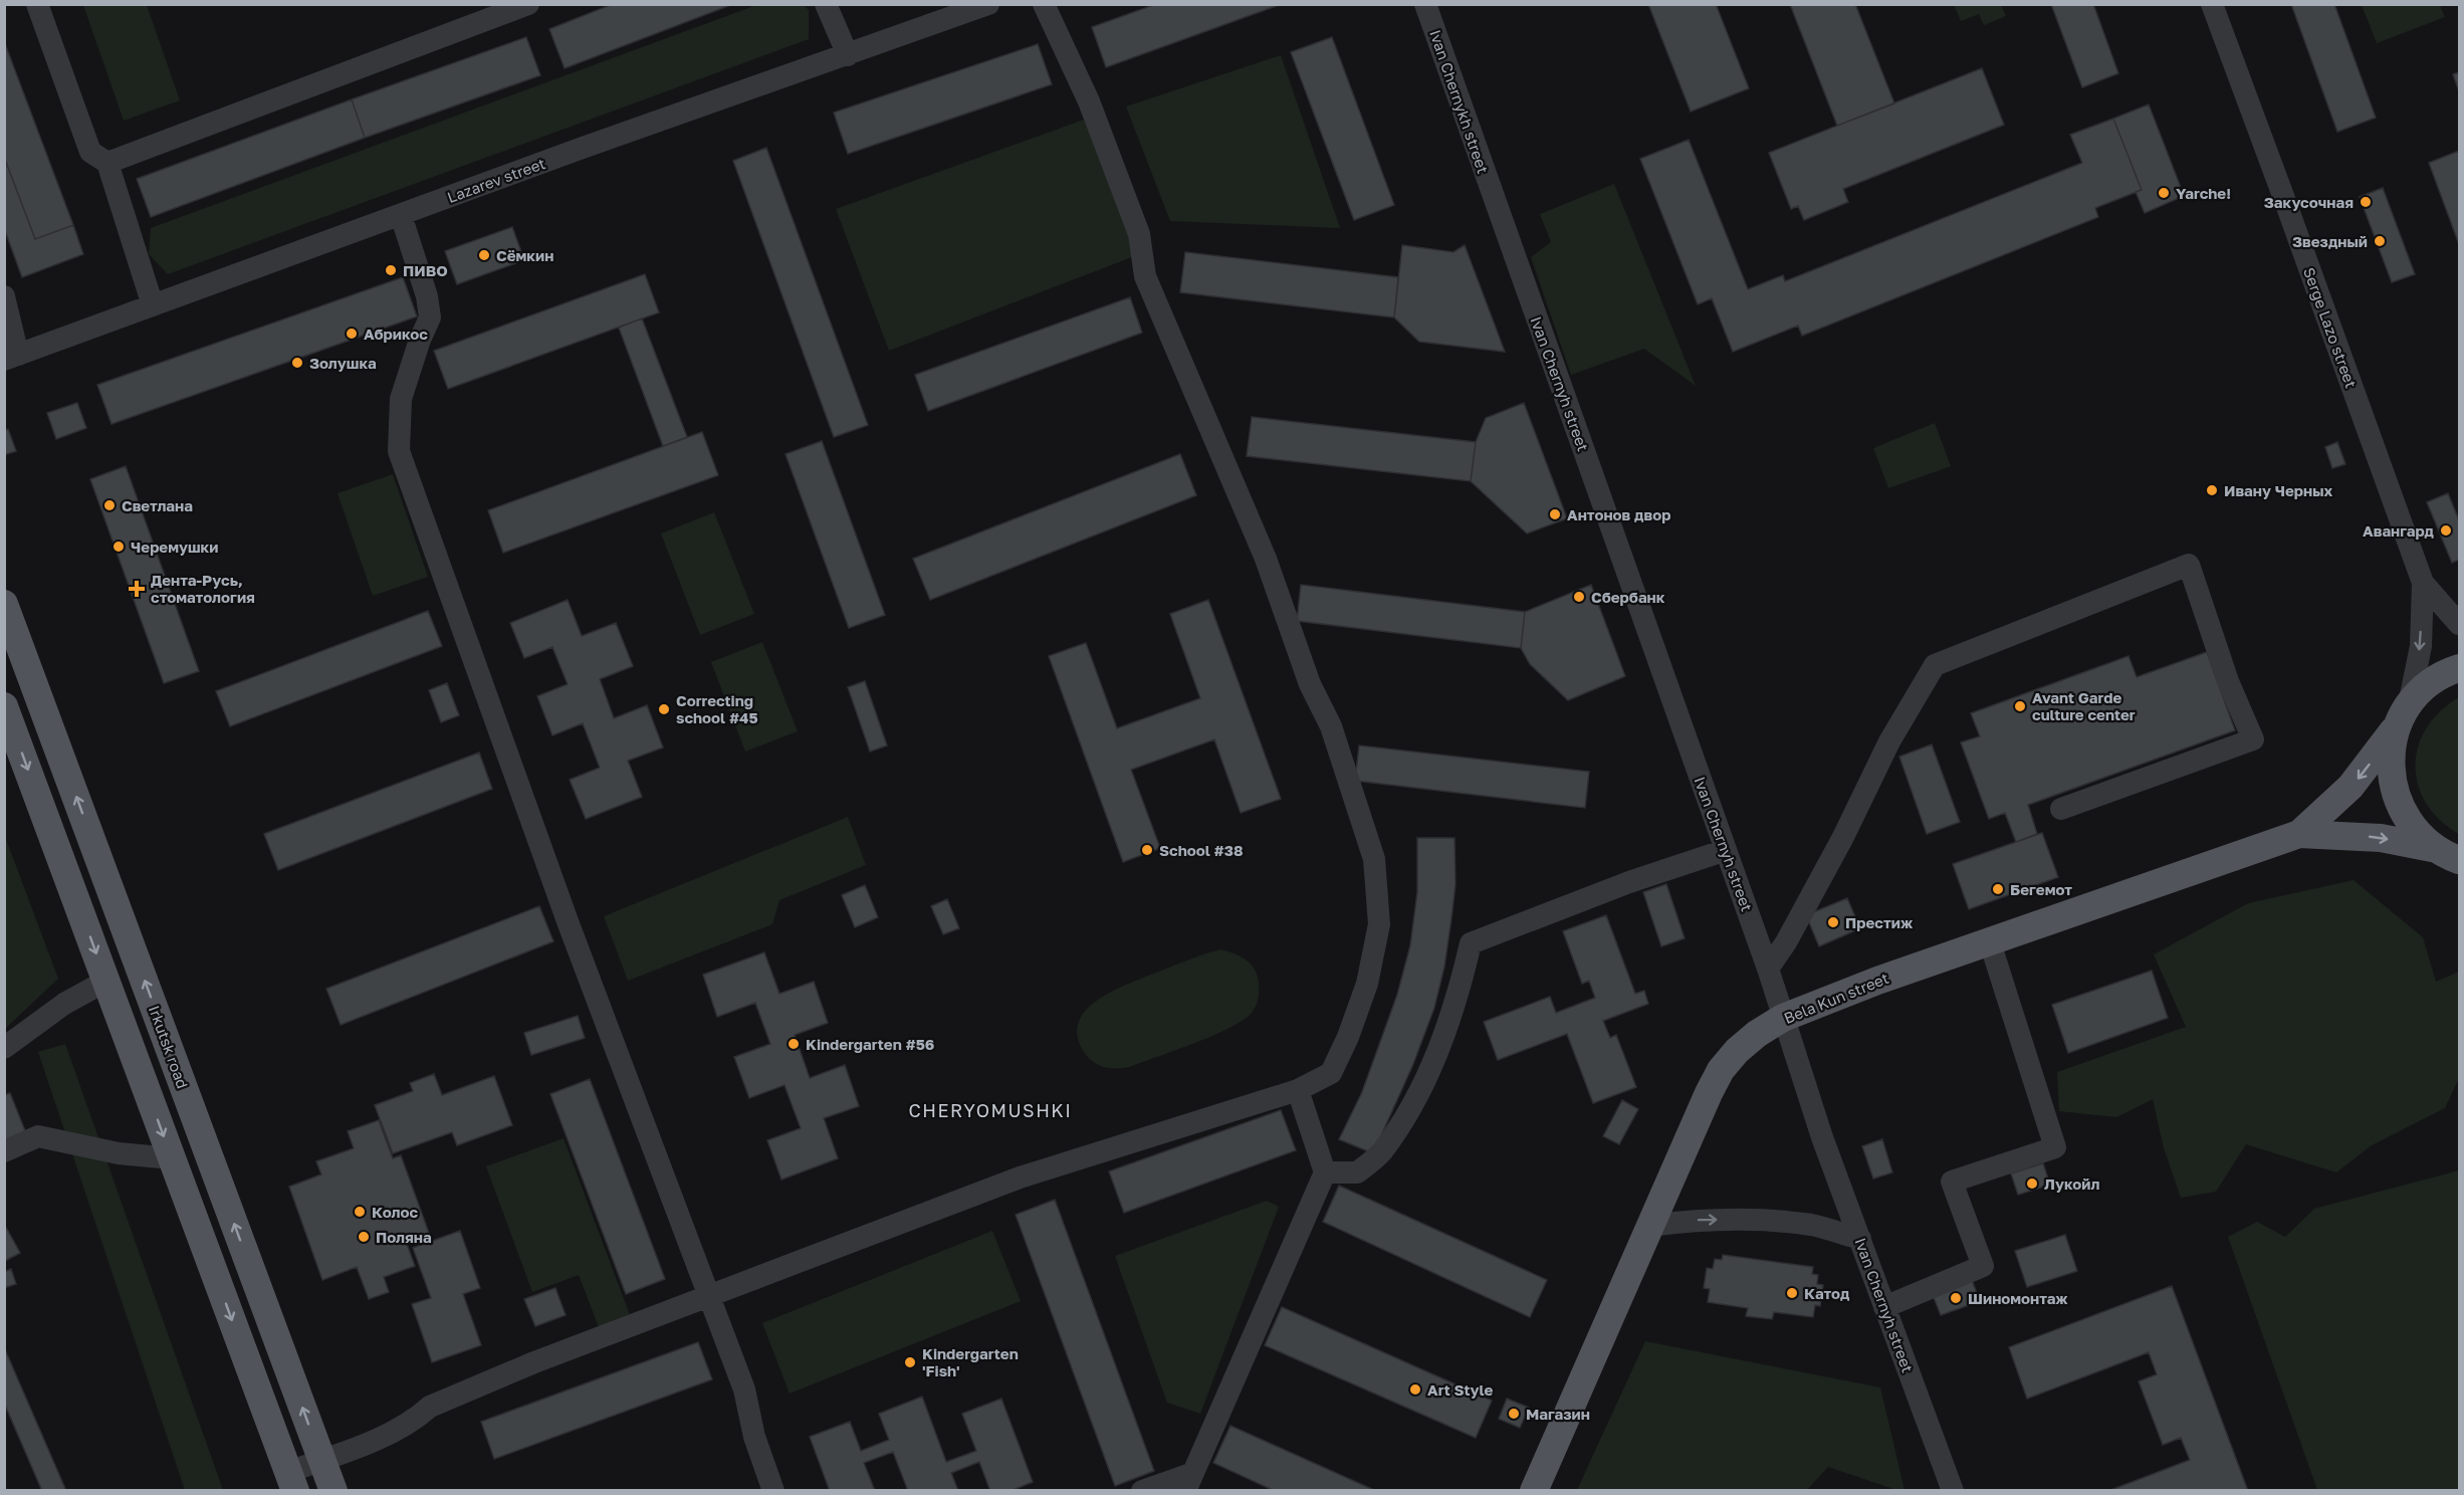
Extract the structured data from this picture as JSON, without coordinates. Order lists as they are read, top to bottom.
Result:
{
  "streets": {
    "main road": ["Bela Kun street", "Irkutsk road"],
    "street": [
      "Ivan Chernykh street",
      "Lazarev street",
      "Serge Lazo street",
      "Ivan Chernyh street"
    ]
  },
  "crossings": [
    ["Ivan Chernykh street", "Ivan Chernyh street"],
    ["Serge Lazo street", "Bela Kun street"],
    ["Ivan Chernyh street", "Bela Kun street"]
  ],
  "districts": ["CHERYOMUSHKI"],
  "places": {
    "other": [
      "Yarche!",
      "Закусочная",
      "Звездный",
      "Сёмкин",
      "ПИВО",
      "Абрикос",
      "Золушка",
      "Ивану Черных",
      "Светлана",
      "Антонов двор",
      "Авангард",
      "Черемушки",
      "Сбербанк",
      "Avant Garde culture center",
      "Correcting school #45",
      "School #38",
      "Бегемот",
      "Престиж",
      "Kindergarten #56",
      "Лукойл",
      "Колос",
      "Поляна",
      "Катод",
      "Шиномонтаж",
      "Kindergarten 'Fish'",
      "Art Style",
      "Магазин"
    ],
    "health": ["Дента-Русь, стоматология"]
  }
}
